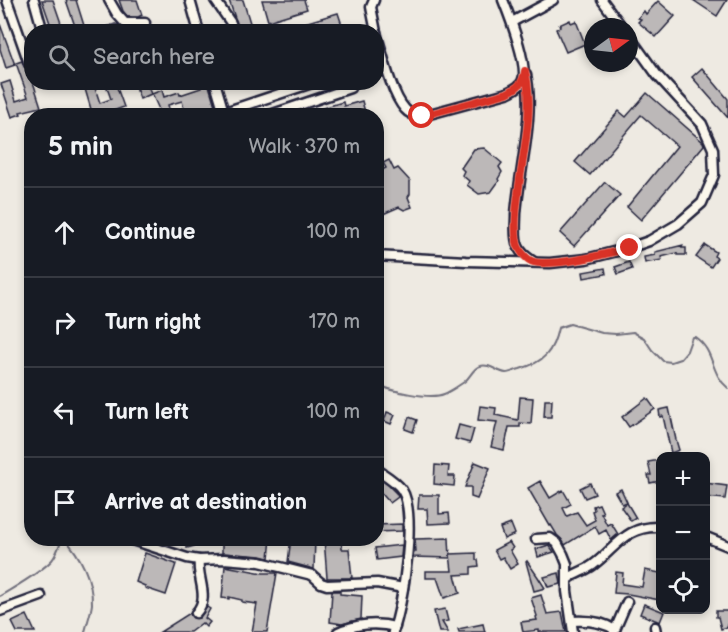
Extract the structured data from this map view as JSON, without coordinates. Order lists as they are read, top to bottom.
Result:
{
  "north": "right",
  "page": {
    "search": "Search here",
    "heading": ["5 min", "Walk · 370 m"],
    "list": [
      ["Continue", "100 m"],
      ["Turn right", "170 m"],
      ["Turn left", "100 m"],
      "Arrive at destination"
    ],
    "map_buttons": ["+", "−"]
  }
}
